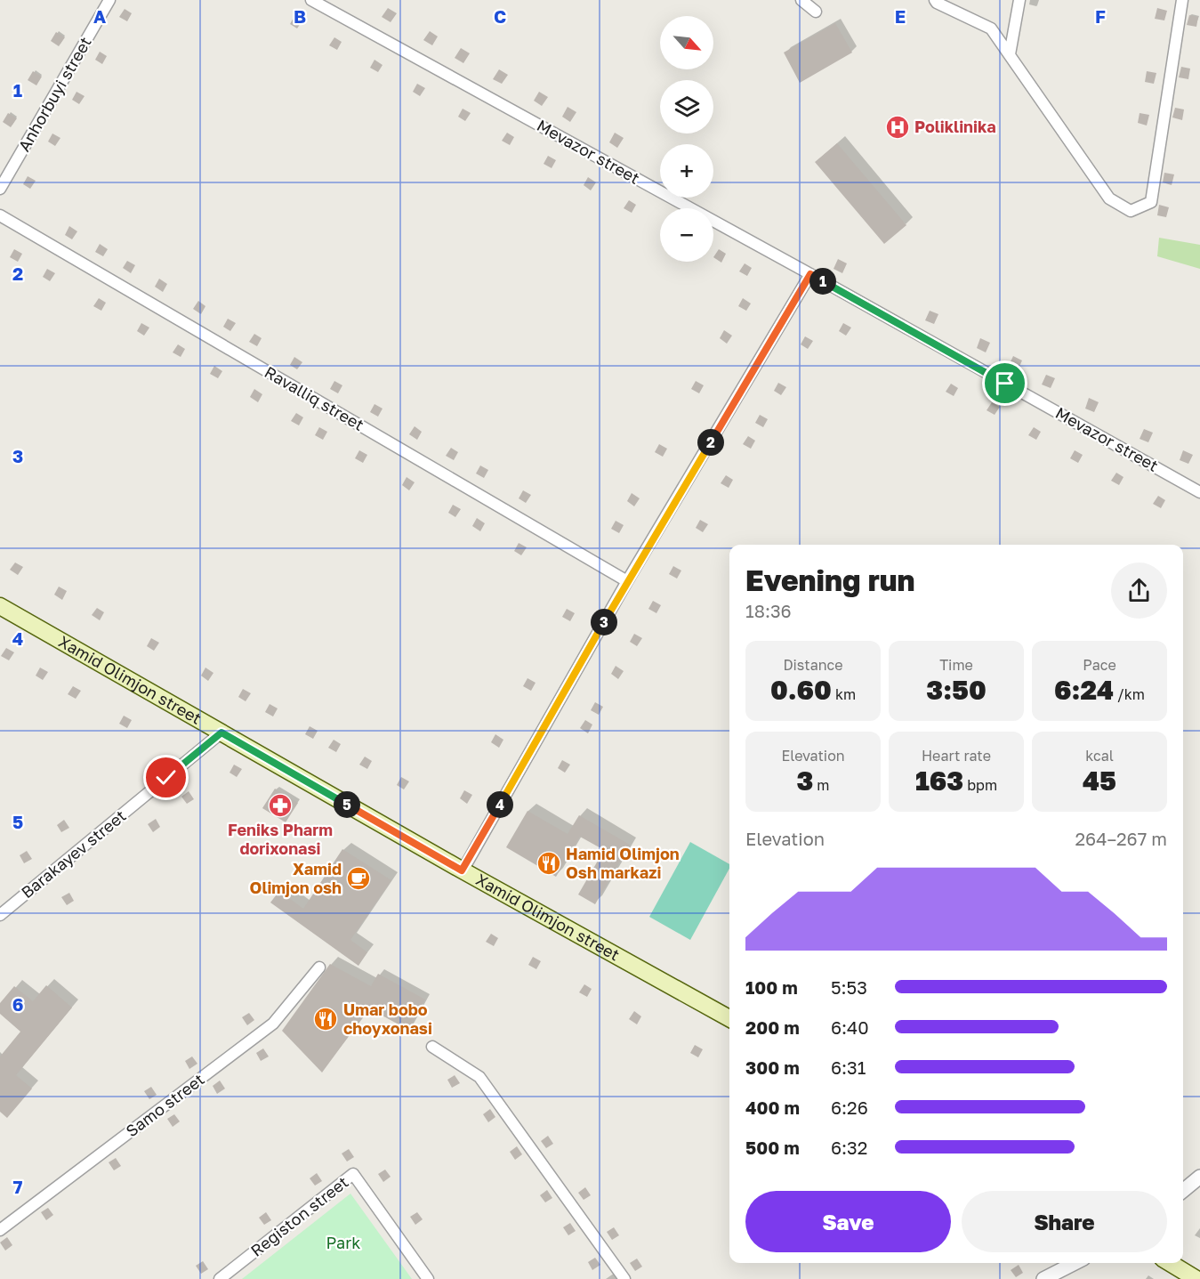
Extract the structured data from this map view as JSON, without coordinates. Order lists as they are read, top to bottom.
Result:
{
  "streets": {
    "main road": ["Xamid Olimjon street"],
    "street": [
      "Anhorbuyi street",
      "Mevazor street",
      "Ravalliq street",
      "Barakayev street",
      "Samo street",
      "Registon street"
    ]
  },
  "crossings": [
    ["Xamid Olimjon street", "Barakayev street"]
  ],
  "parks": ["Park"],
  "places": {
    "hospital": ["Poliklinika"],
    "pharmacy": ["Feniks Pharm dorixonasi"],
    "restaurant": ["Hamid Olimjon Osh markazi", "Umar bobo choyxonasi"],
    "cafe": ["Xamid Olimjon osh"]
  },
  "north": "bottom right",
  "page": {
    "map_buttons": ["+", "−"],
    "pins": [
      "1",
      "2",
      "3",
      "4",
      "5"
    ],
    "heading": ["Evening run", "18:36"],
    "stats": [
      ["Distance", "0.60 km"],
      ["Time", "3:50"],
      ["Pace", "6:24 /km"],
      ["Elevation", "3 m"],
      ["Heart rate", "163 bpm"],
      ["kcal", "45"]
    ],
    "chart": ["Elevation", "264–267 m"],
    "list": [
      {
        "name": "100 m",
        "note": "5:53"
      },
      {
        "name": "200 m",
        "note": "6:40"
      },
      {
        "name": "300 m",
        "note": "6:31"
      },
      {
        "name": "400 m",
        "note": "6:26"
      },
      {
        "name": "500 m",
        "note": "6:32"
      }
    ],
    "buttons": ["Save", "Share"]
  },
  "grid": {
    "columns": [
      "A",
      "B",
      "C",
      "E",
      "F"
    ],
    "rows": [
      "1",
      "2",
      "3",
      "4",
      "5",
      "6",
      "7"
    ]
  }
}
